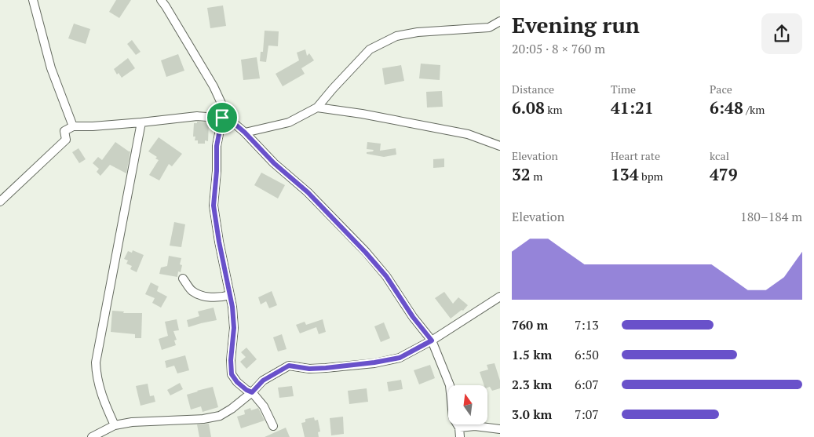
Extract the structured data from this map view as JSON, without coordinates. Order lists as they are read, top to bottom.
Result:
{
  "north": "top",
  "page": {
    "heading": ["Evening run", "20:05 · 8 × 760 m"],
    "stats": [
      ["Distance", "6.08 km"],
      ["Time", "41:21"],
      ["Pace", "6:48 /km"],
      ["Elevation", "32 m"],
      ["Heart rate", "134 bpm"],
      ["kcal", "479"]
    ],
    "chart": ["Elevation", "180–184 m"],
    "list": [
      {
        "name": "760 m",
        "note": "7:13"
      },
      {
        "name": "1.5 km",
        "note": "6:50"
      },
      {
        "name": "2.3 km",
        "note": "6:07"
      },
      {
        "name": "3.0 km",
        "note": "7:07"
      }
    ]
  }
}
